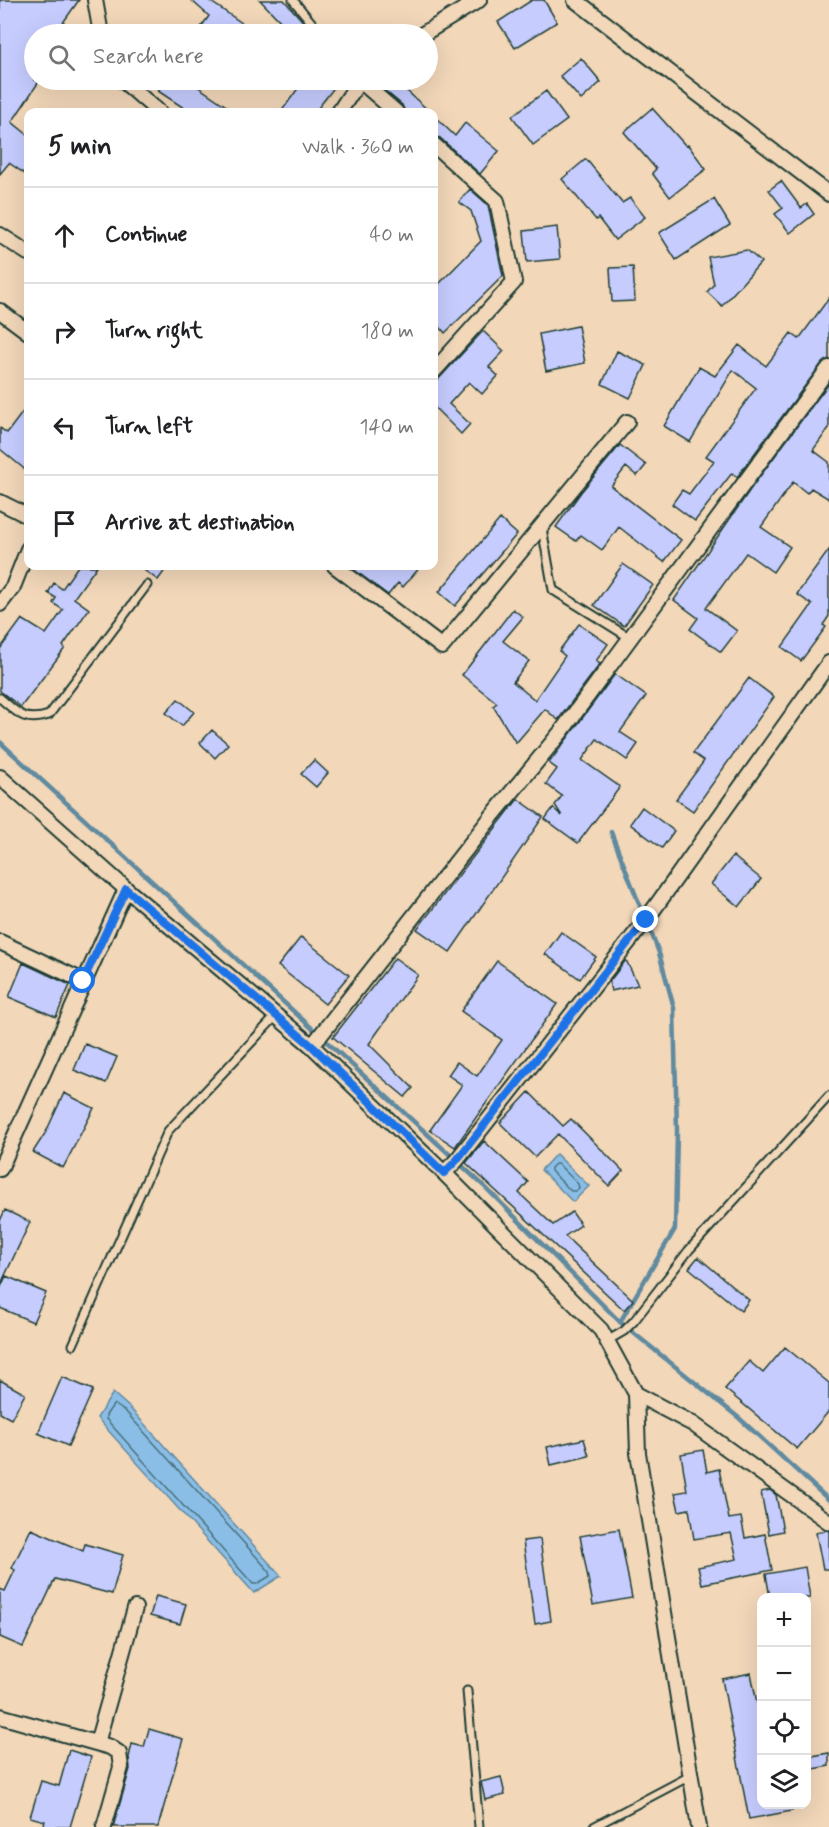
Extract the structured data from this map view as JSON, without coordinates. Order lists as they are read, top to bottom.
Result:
{
  "page": {
    "search": "Search here",
    "heading": ["5 min", "Walk · 360 m"],
    "list": [
      ["Continue", "40 m"],
      ["Turn right", "180 m"],
      ["Turn left", "140 m"],
      "Arrive at destination"
    ],
    "map_buttons": ["+", "−"]
  }
}
